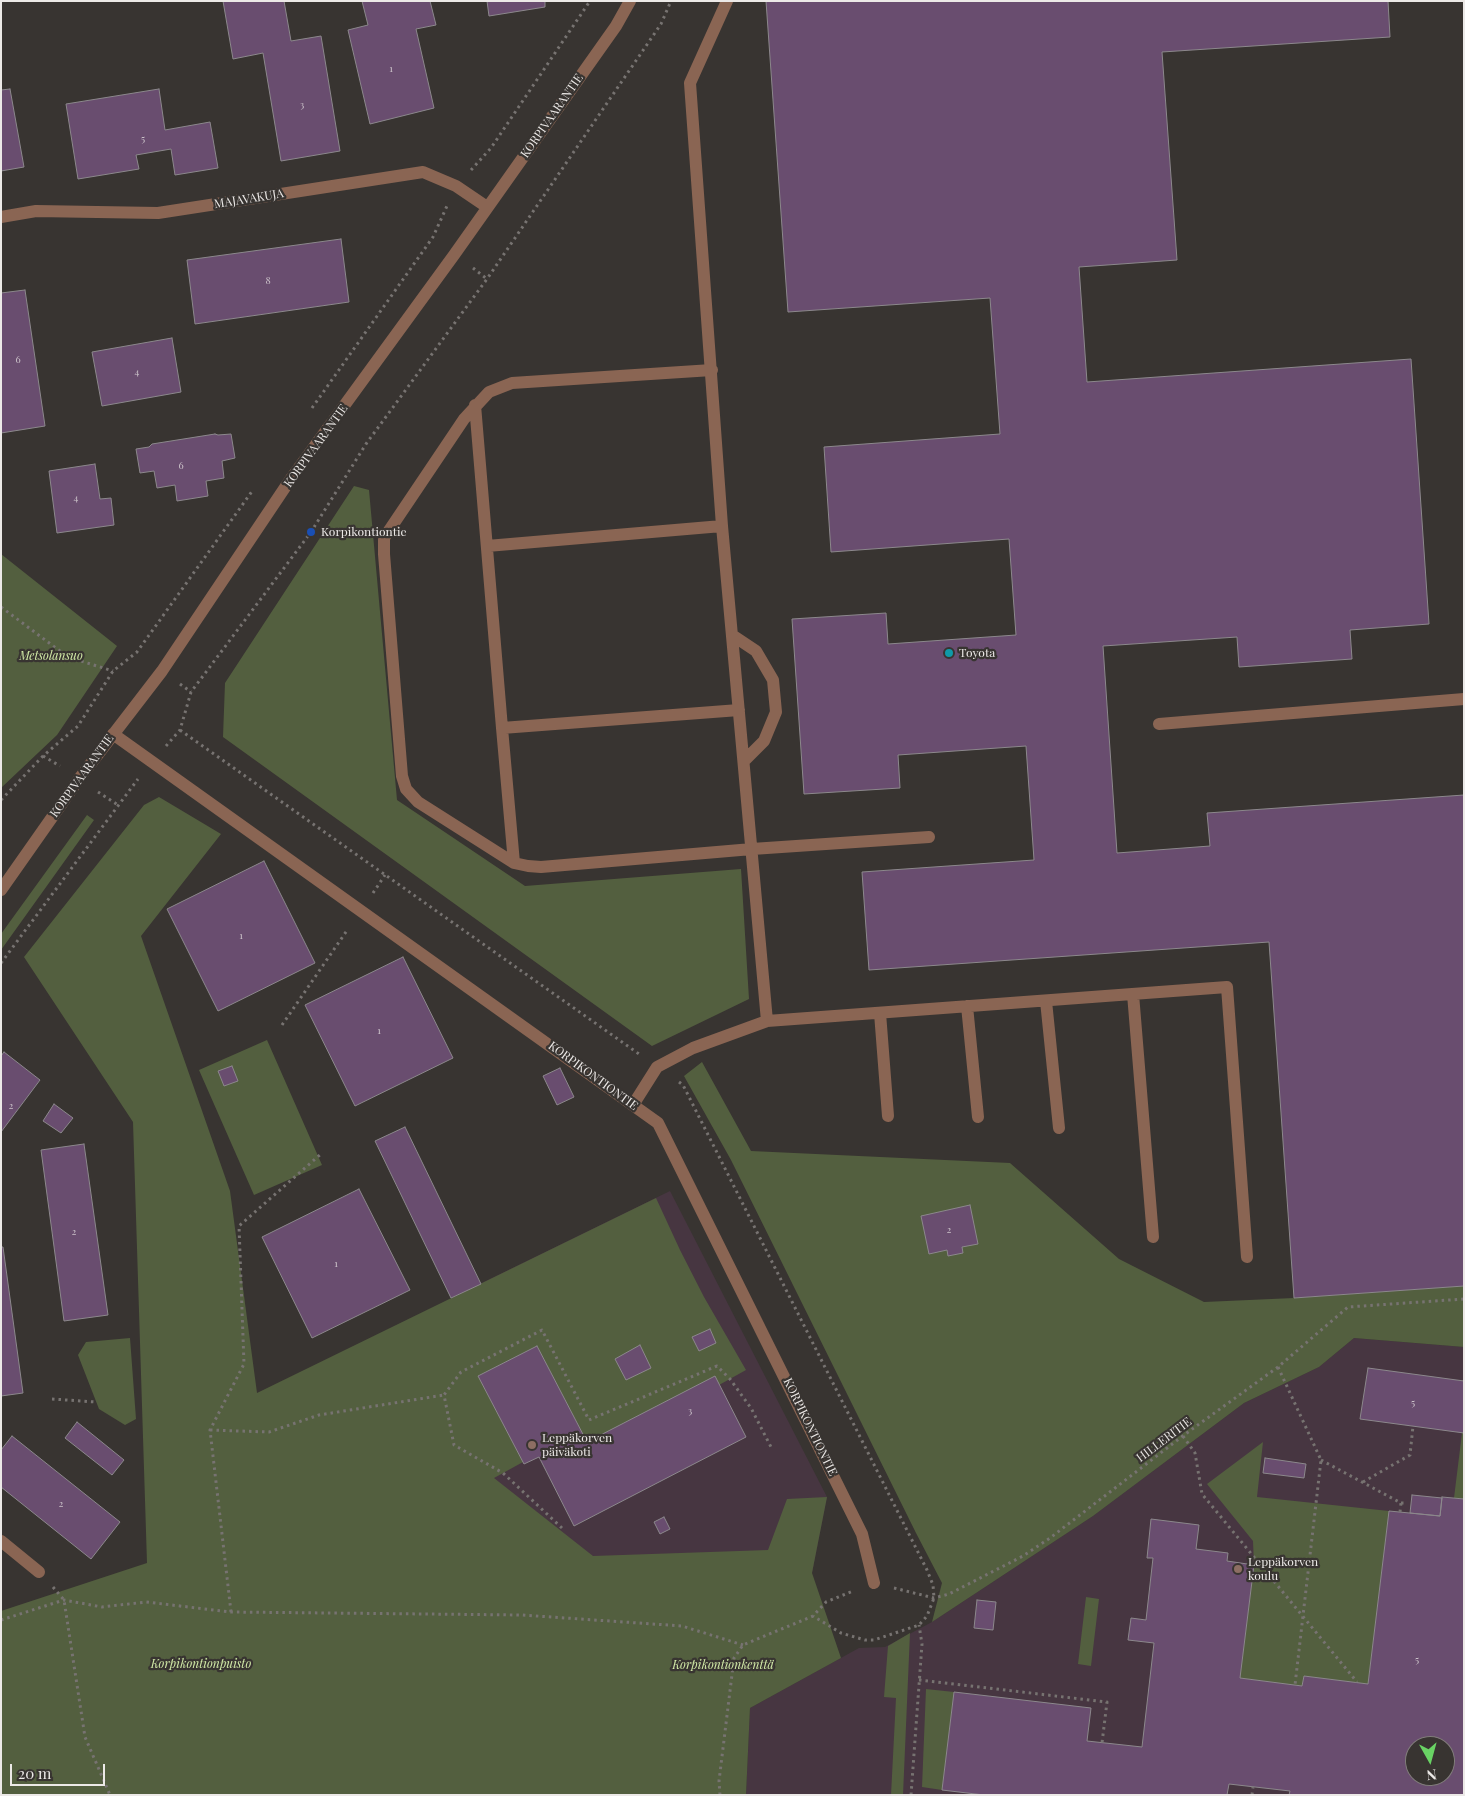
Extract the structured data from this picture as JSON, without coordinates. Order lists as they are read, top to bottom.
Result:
{
  "streets": {
    "street": ["KORPIVAARANTIE", "MAJAVAKUJA", "KORPIKONTIONTIE"],
    "path": ["HILLERITIE"]
  },
  "crossings": [
    ["KORPIVAARANTIE", "MAJAVAKUJA"],
    ["KORPIVAARANTIE", "KORPIKONTIONTIE"]
  ],
  "parks": ["Metsolansuo", "Korpikontionpuisto", "Korpikontionkenttä"],
  "places": [
    "Korpikontiontie",
    "Toyota",
    "Leppäkorven päiväkoti",
    "Leppäkorven koulu"
  ],
  "house_numbers": [
    "1",
    "3",
    "5",
    "8",
    "6",
    "4",
    "6",
    "4",
    "1",
    "1",
    "2",
    "2",
    "2",
    "1",
    "5",
    "3",
    "2",
    "5"
  ],
  "scale_bar": "20 m",
  "north": "bottom"
}
